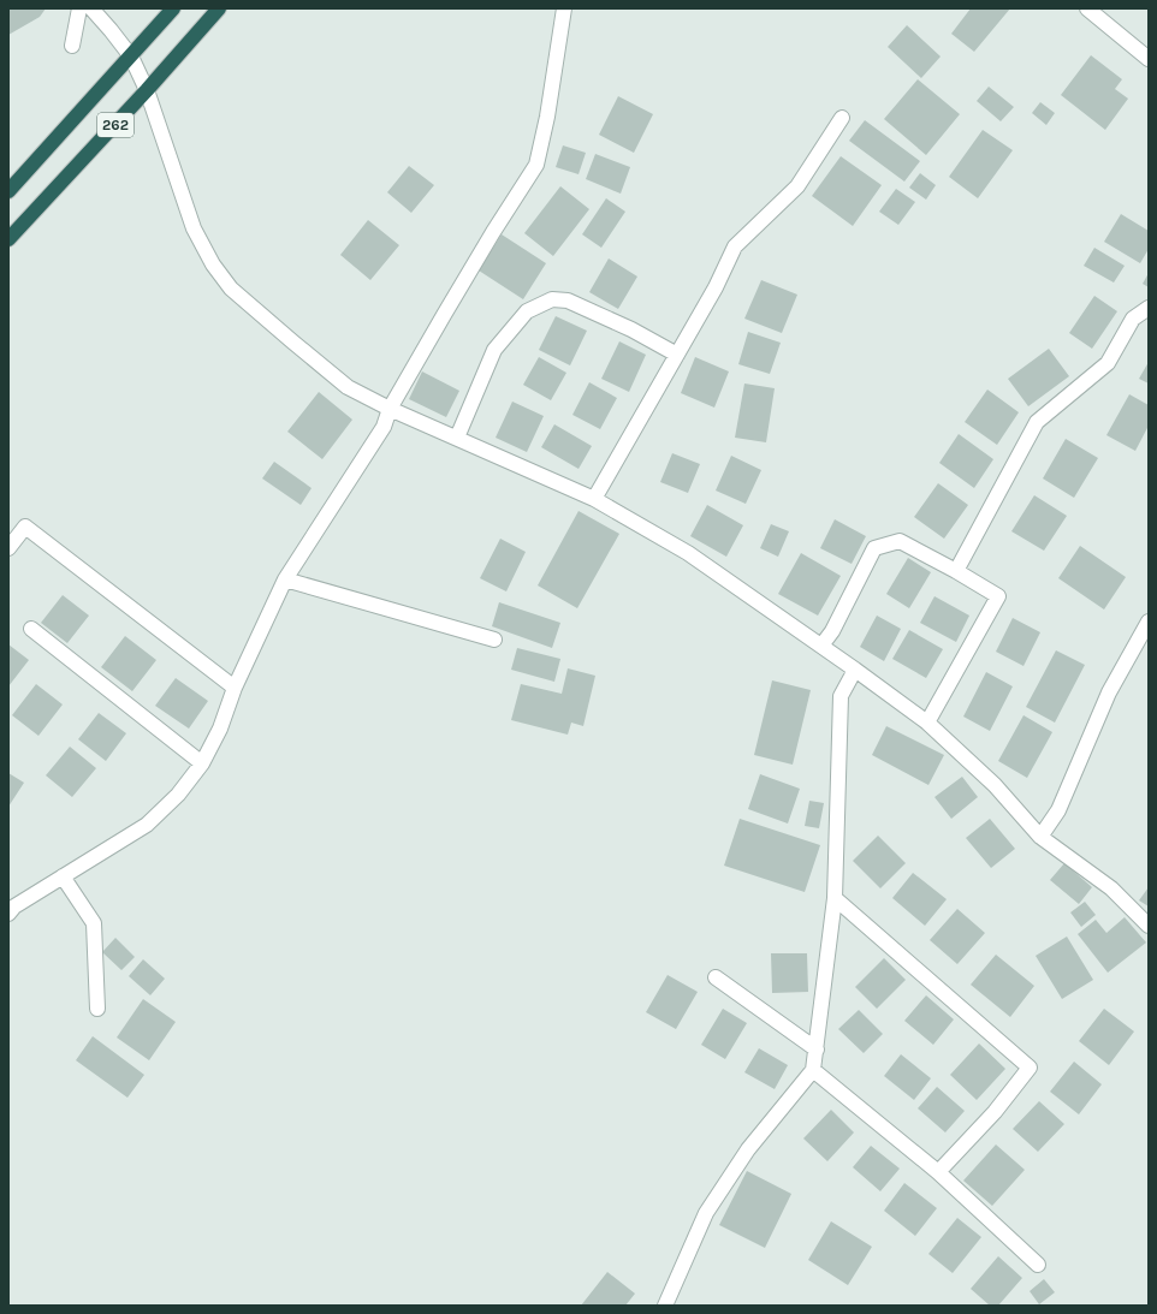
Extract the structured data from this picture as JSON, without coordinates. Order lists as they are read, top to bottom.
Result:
{
  "streets": {
    "highway": ["262"]
  }
}
